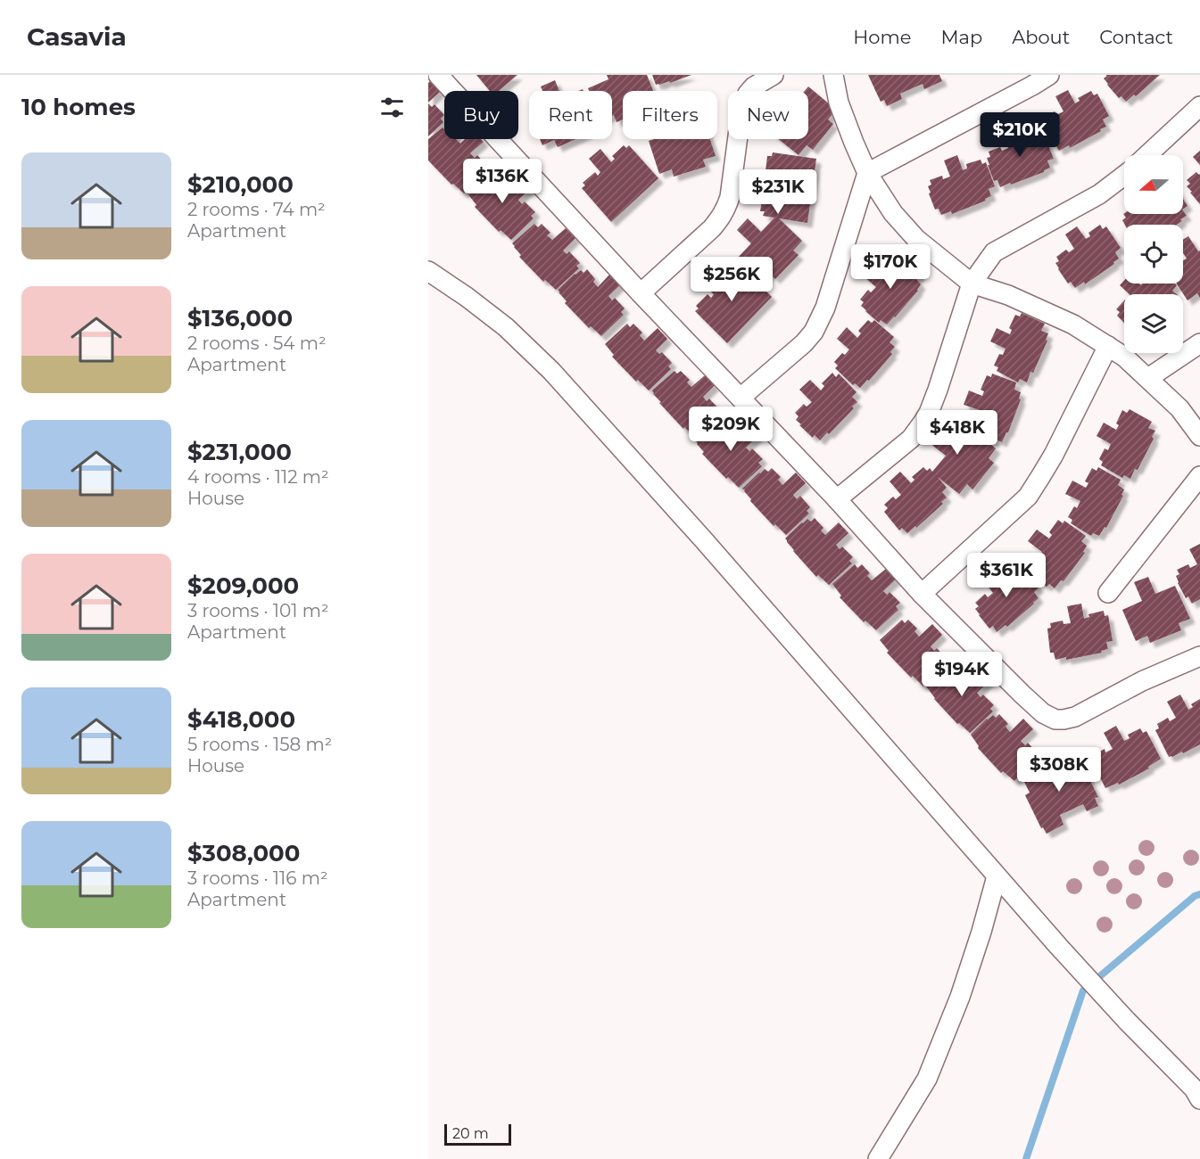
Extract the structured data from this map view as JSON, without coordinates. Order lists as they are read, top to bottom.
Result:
{
  "scale_bar": "20 m",
  "north": "left",
  "page": {
    "header": "Casavia",
    "nav": [
      "Home",
      "Map",
      "About",
      "Contact"
    ],
    "heading": "10 homes",
    "chip": [
      "Buy",
      "Rent",
      "Filters",
      "New"
    ],
    "price": [
      "$210K",
      "$136K",
      "$231K",
      "$170K",
      "$256K",
      "$209K",
      "$418K",
      "$361K",
      "$194K",
      "$308K"
    ],
    "list": [
      {
        "name": "$210,000",
        "note": "2 rooms · 74 m² · Apartment"
      },
      {
        "name": "$136,000",
        "note": "2 rooms · 54 m² · Apartment"
      },
      {
        "name": "$231,000",
        "note": "4 rooms · 112 m² · House"
      },
      {
        "name": "$209,000",
        "note": "3 rooms · 101 m² · Apartment"
      },
      {
        "name": "$418,000",
        "note": "5 rooms · 158 m² · House"
      },
      {
        "name": "$308,000",
        "note": "3 rooms · 116 m² · Apartment"
      }
    ],
    "scale": "20 m"
  }
}
